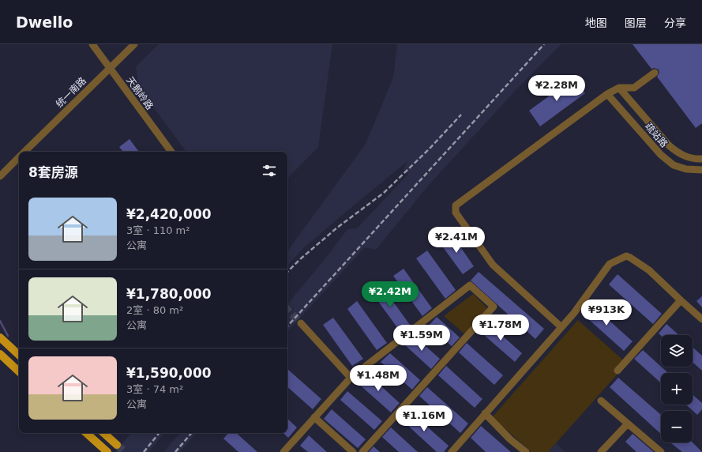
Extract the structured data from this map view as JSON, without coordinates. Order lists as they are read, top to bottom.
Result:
{
  "streets": {
    "street": ["统一南路", "天鹅岭路", "疏站路"]
  },
  "crossings": [
    ["统一南路", "天鹅岭路"]
  ],
  "page": {
    "header": "Dwello",
    "nav": ["地图", "图层", "分享"],
    "price": [
      "¥2.28M",
      "¥2.41M",
      "¥2.42M",
      "¥913K",
      "¥1.78M",
      "¥1.59M",
      "¥1.48M",
      "¥1.16M"
    ],
    "heading": "8套房源",
    "list": [
      {
        "name": "¥2,420,000",
        "note": "3室 · 110 m² · 公寓"
      },
      {
        "name": "¥1,780,000",
        "note": "2室 · 80 m² · 公寓"
      },
      {
        "name": "¥1,590,000",
        "note": "3室 · 74 m² · 公寓"
      }
    ],
    "map_buttons": ["+", "−"]
  }
}
